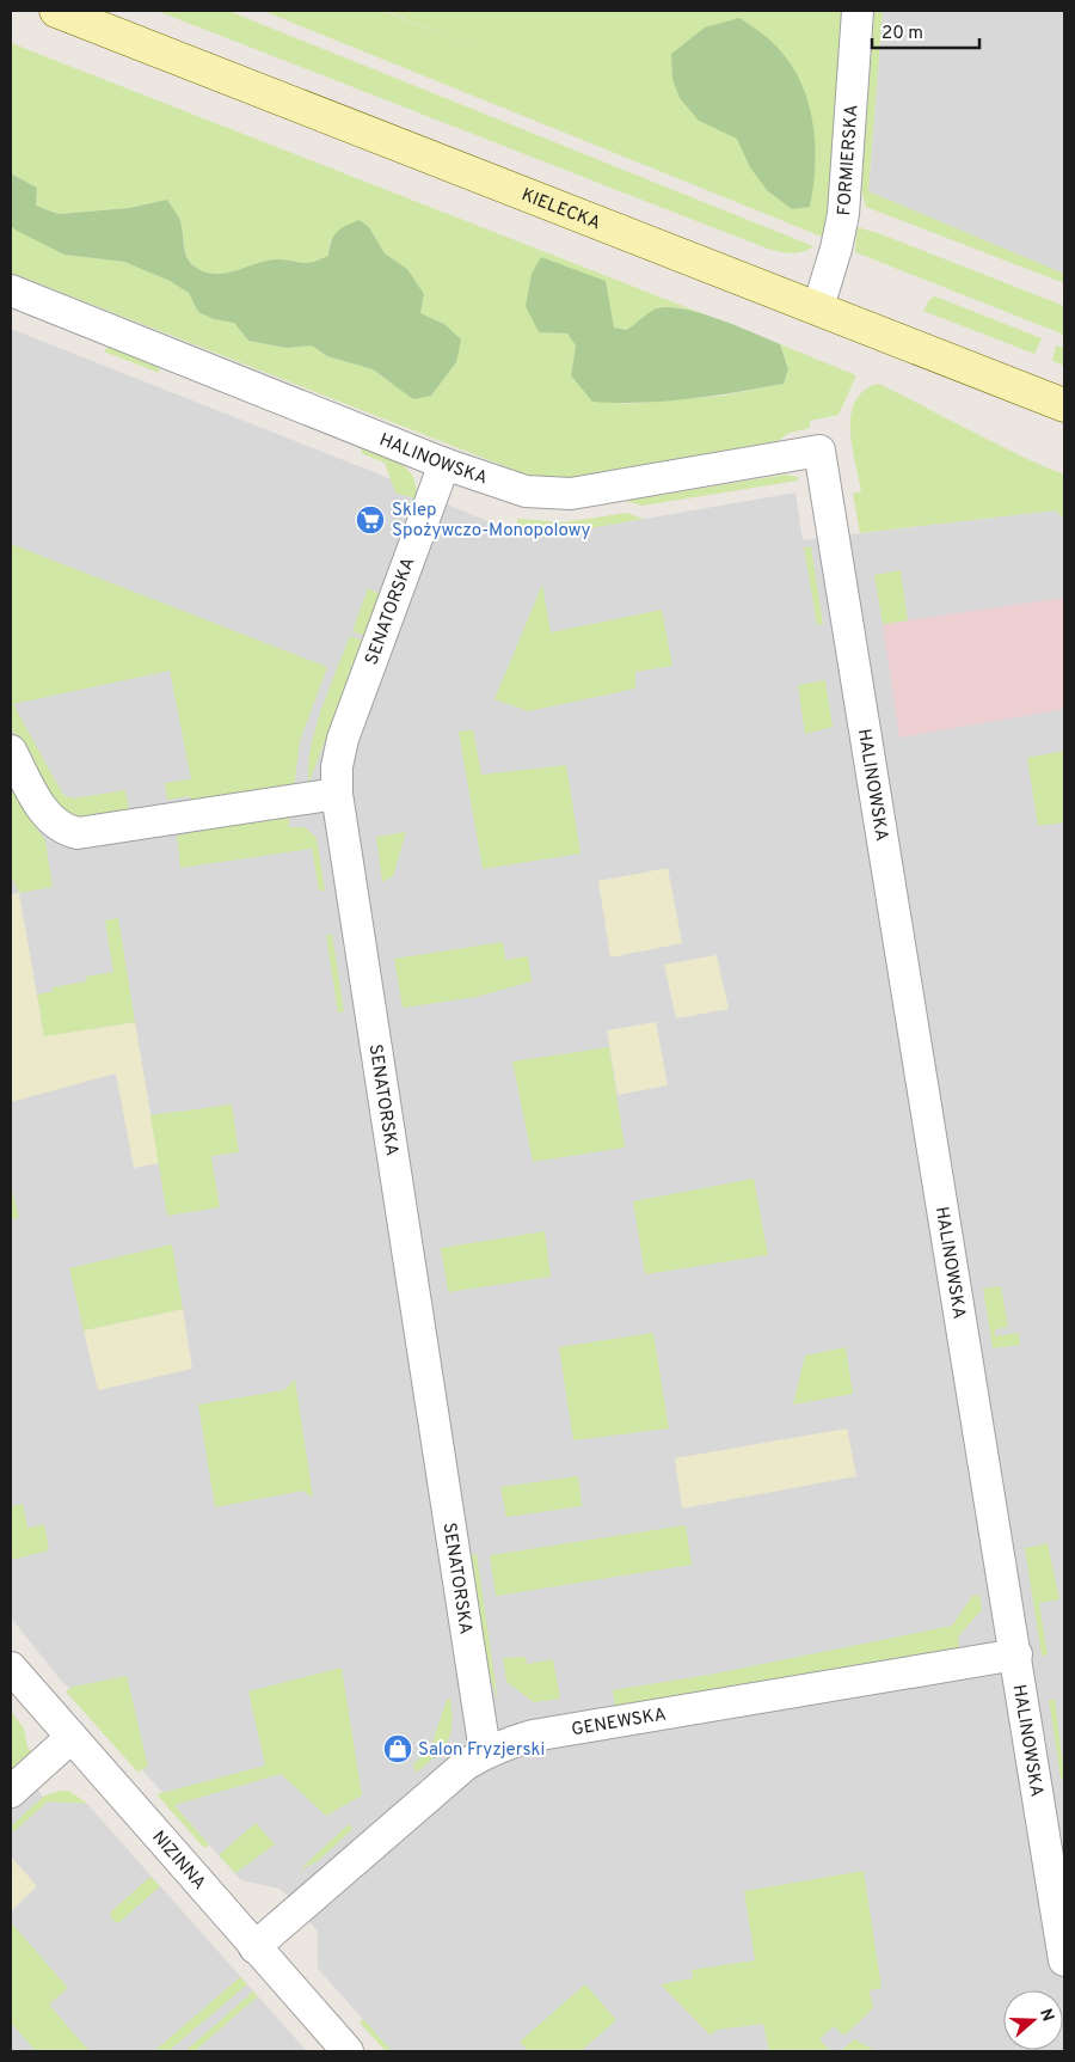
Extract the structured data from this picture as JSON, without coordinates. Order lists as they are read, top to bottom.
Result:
{
  "streets": {
    "main road": ["KIELECKA"],
    "street": [
      "FORMIERSKA",
      "HALINOWSKA",
      "SENATORSKA",
      "GENEWSKA",
      "NIZINNA"
    ]
  },
  "crossings": [
    ["FORMIERSKA", "KIELECKA"],
    ["HALINOWSKA", "SENATORSKA"],
    ["HALINOWSKA", "GENEWSKA"],
    ["SENATORSKA", "GENEWSKA"],
    ["GENEWSKA", "NIZINNA"]
  ],
  "places": {
    "supermarket": ["Sklep Spożywczo-Monopolowy"],
    "shop": ["Salon Fryzjerski"]
  },
  "scale_bar": "20 m",
  "north": "right"
}
